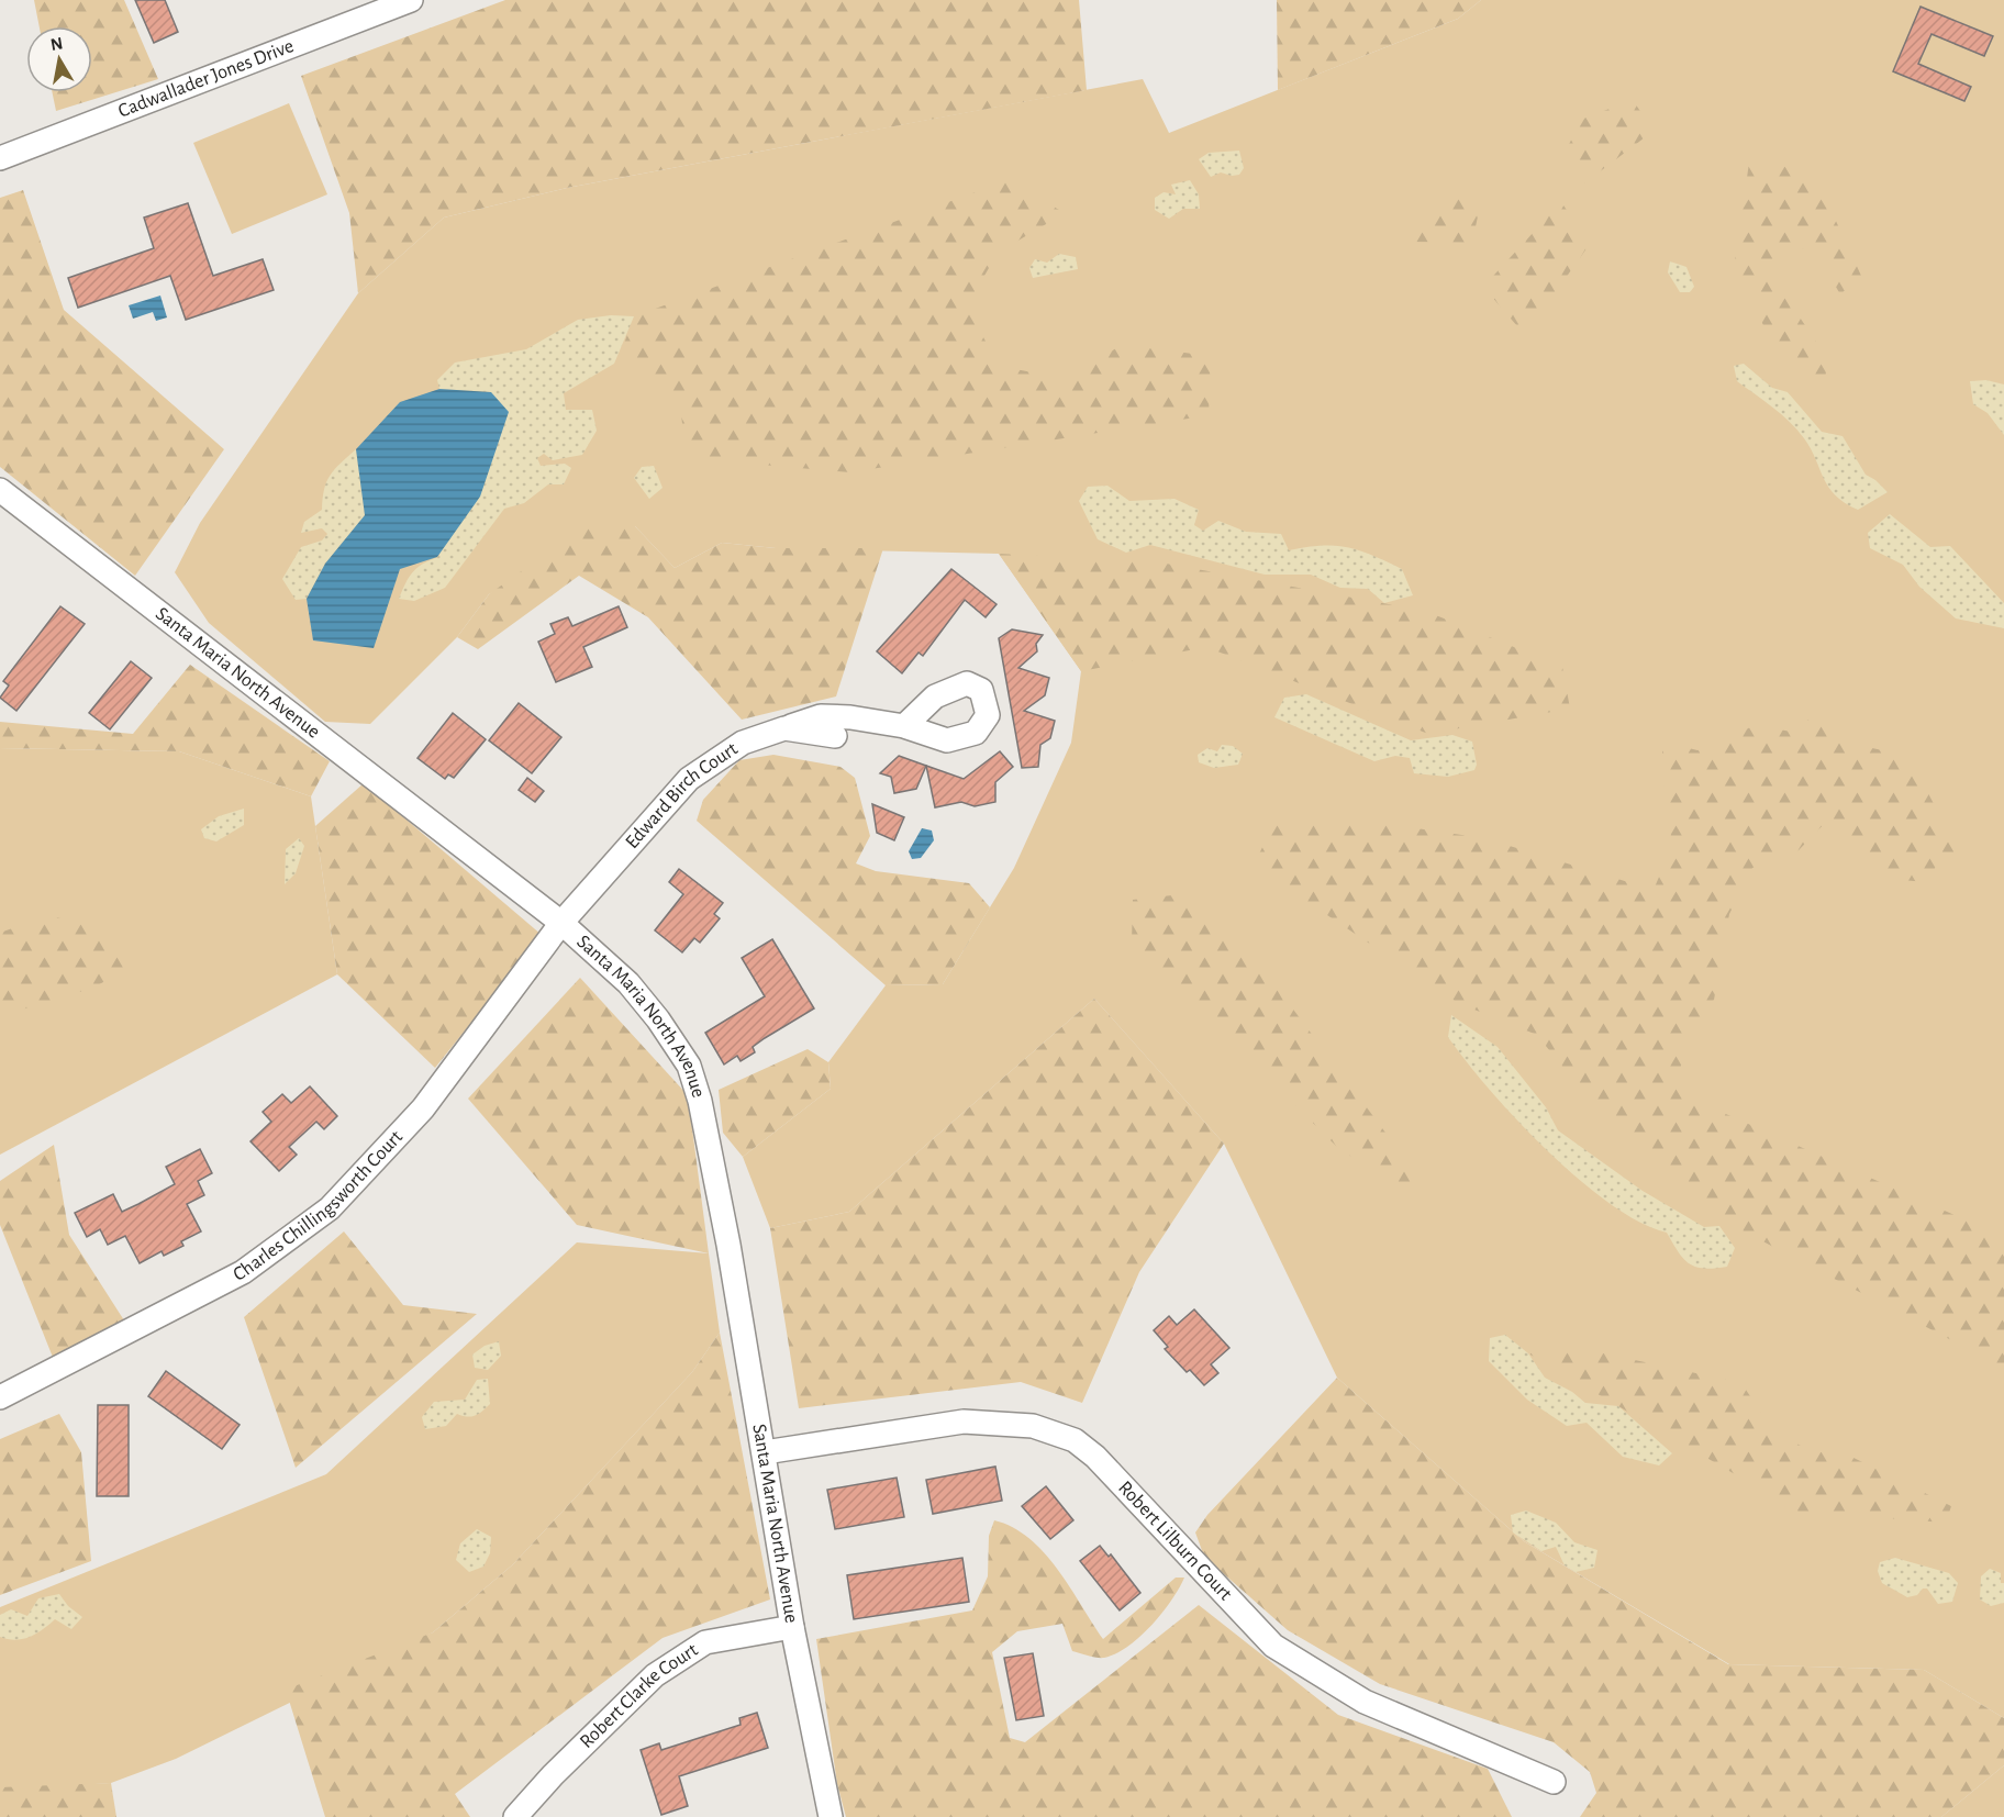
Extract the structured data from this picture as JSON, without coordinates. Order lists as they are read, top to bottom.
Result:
{
  "streets": {
    "street": [
      "Cadwallader Jones Drive",
      "Santa Maria North Avenue",
      "Edward Birch Court",
      "Charles Chillingsworth Court",
      "Robert Lilburn Court",
      "Robert Clarke Court"
    ]
  },
  "crossings": [
    ["Santa Maria North Avenue", "Edward Birch Court"],
    ["Santa Maria North Avenue", "Charles Chillingsworth Court"],
    ["Santa Maria North Avenue", "Robert Lilburn Court"],
    ["Santa Maria North Avenue", "Robert Clarke Court"],
    ["Edward Birch Court", "Charles Chillingsworth Court"]
  ],
  "north": "top"
}
